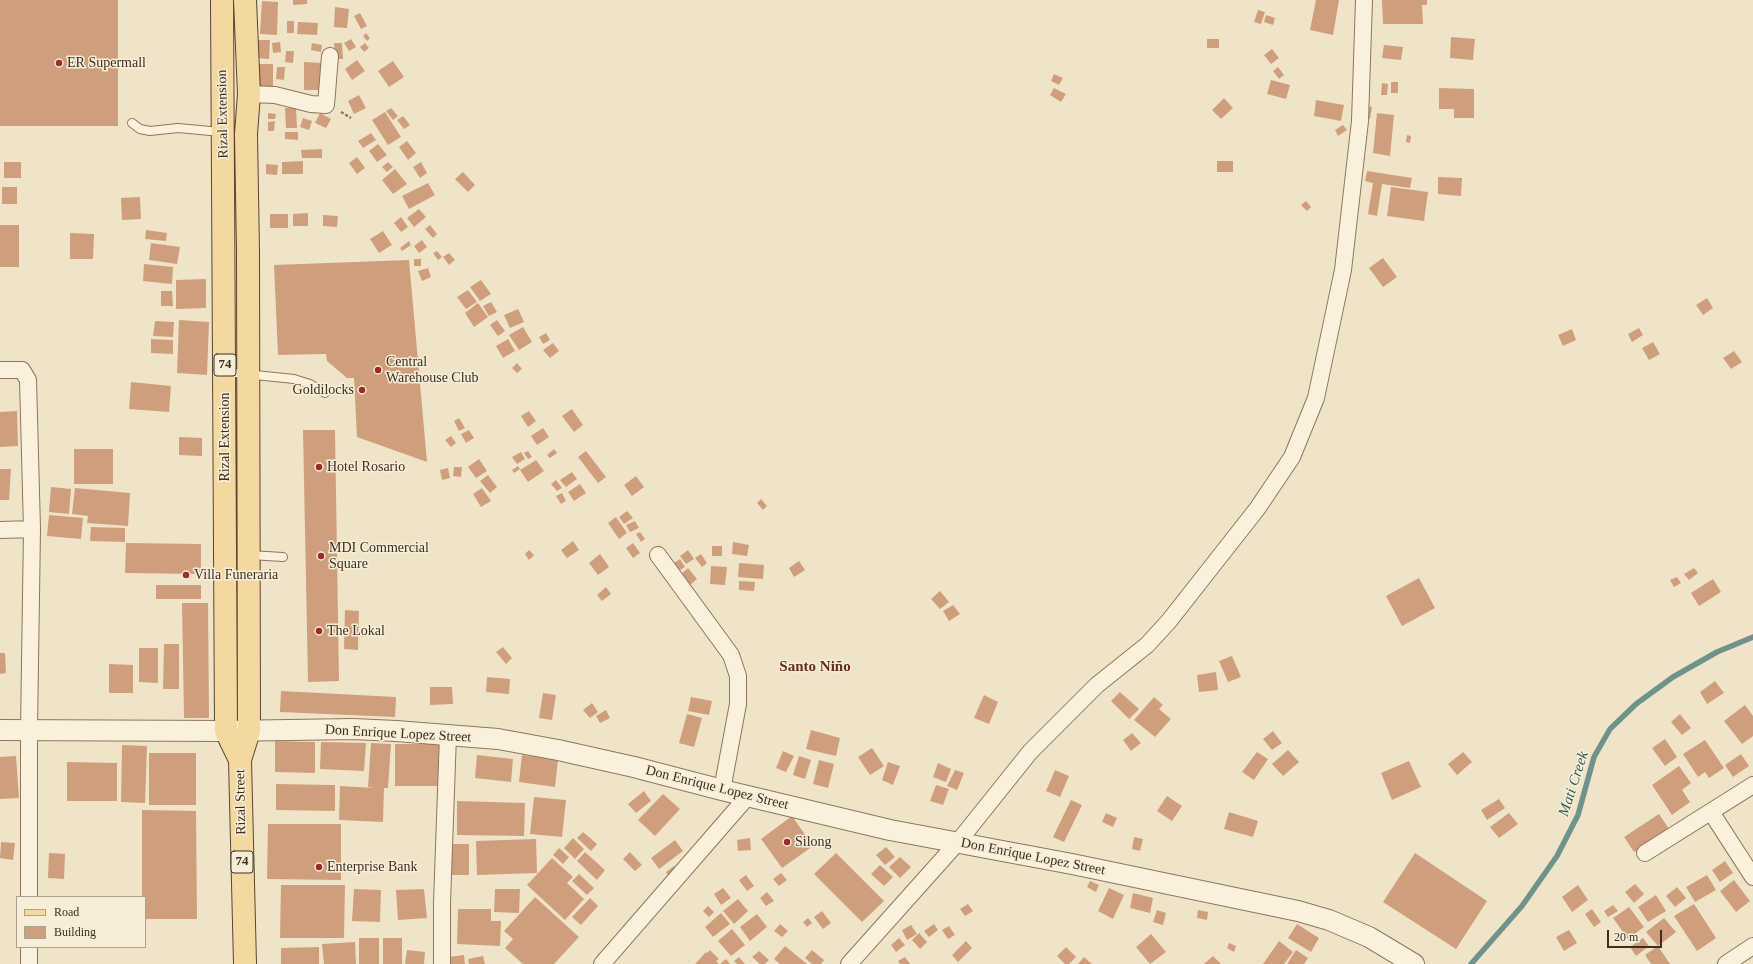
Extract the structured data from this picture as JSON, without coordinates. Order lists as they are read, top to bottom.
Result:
{
  "streets": {
    "main road": ["Rizal Extension", "74", "Rizal Street"],
    "street": ["Don Enrique Lopez Street"]
  },
  "crossings": [
    ["Rizal Extension", "Don Enrique Lopez Street"],
    ["Rizal Extension", "Rizal Street"],
    ["Don Enrique Lopez Street", "Rizal Street"]
  ],
  "districts": ["Santo Niño"],
  "water": ["Mati Creek"],
  "places": [
    "ER Supermall",
    "Central Warehouse Club",
    "Goldilocks",
    "Hotel Rosario",
    "MDI Commercial Square",
    "Villa Funeraria",
    "The Lokal",
    "Silong",
    "Enterprise Bank"
  ],
  "legend": ["Road", "Building"],
  "scale_bar": "20 m"
}
